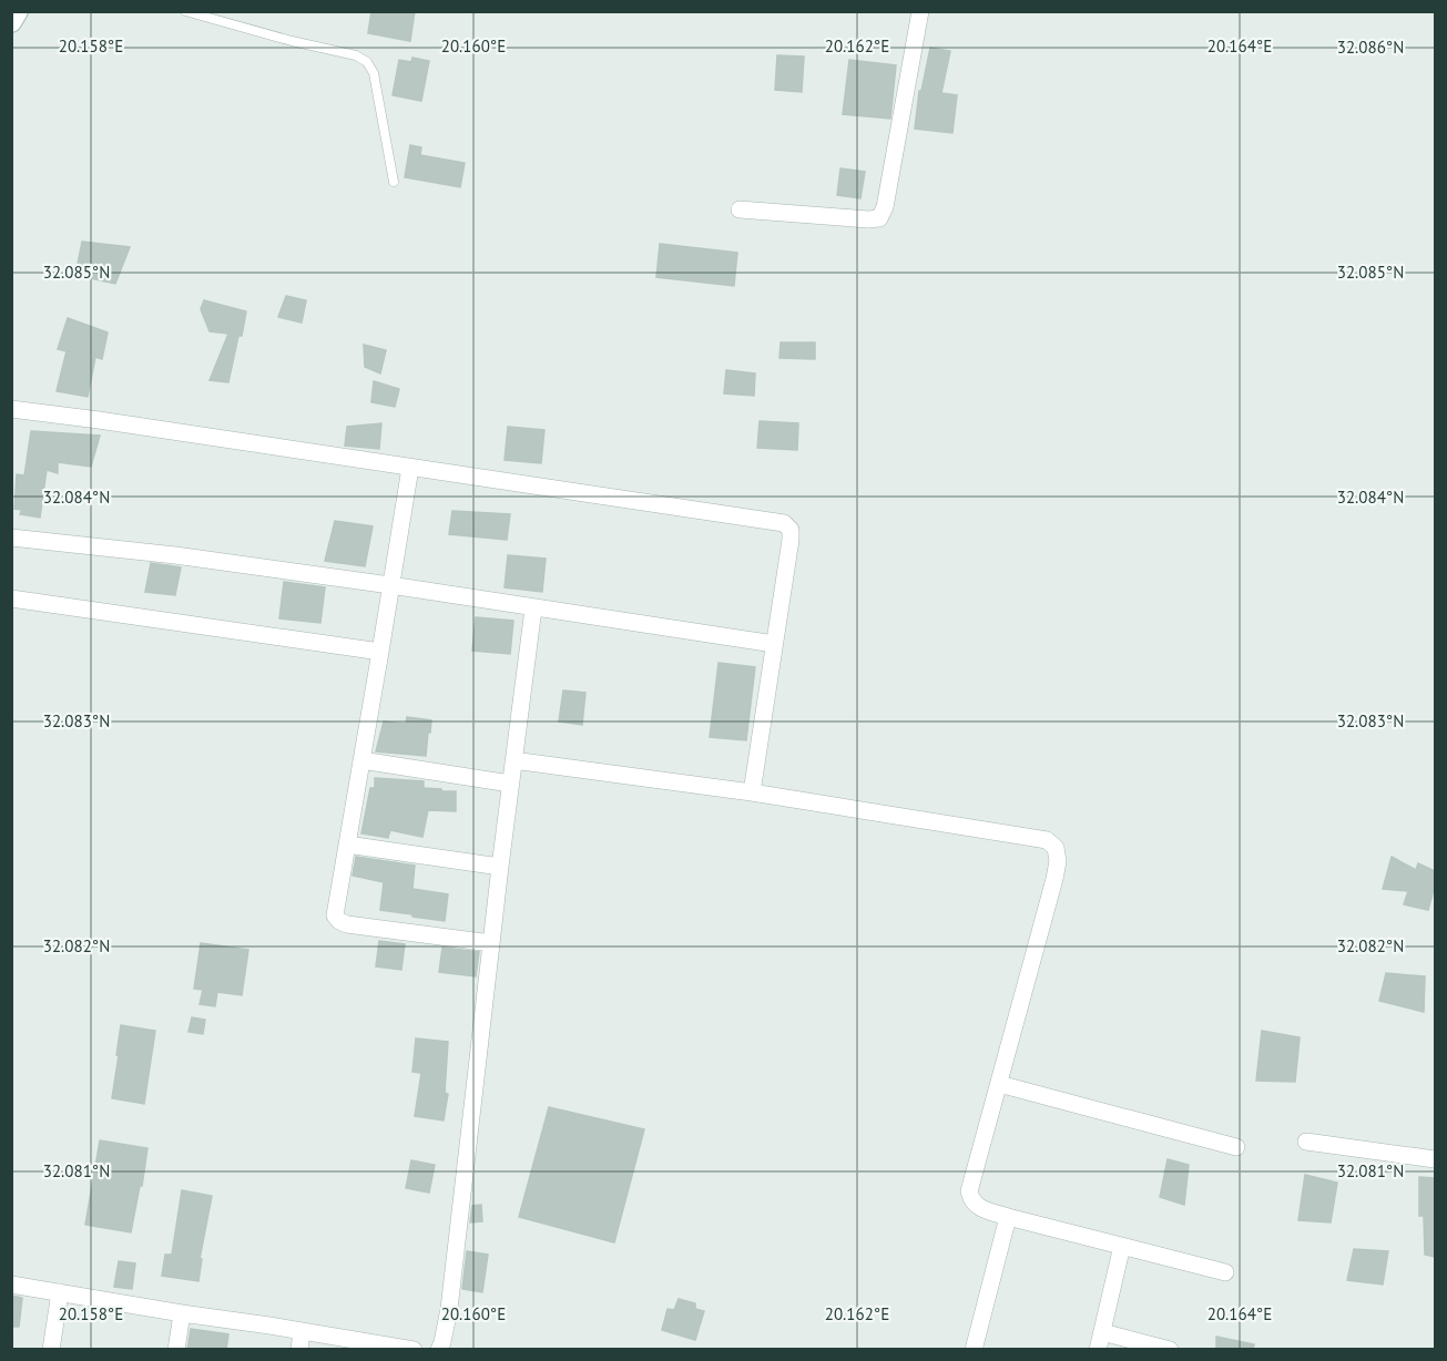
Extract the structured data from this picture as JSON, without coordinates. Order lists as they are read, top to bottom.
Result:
{
  "coordinates": [
    "20.158°E",
    "20.160°E",
    "20.162°E",
    "20.164°E",
    "32.086°N",
    "32.085°N",
    "32.084°N",
    "32.083°N",
    "32.082°N",
    "32.081°N"
  ]
}
